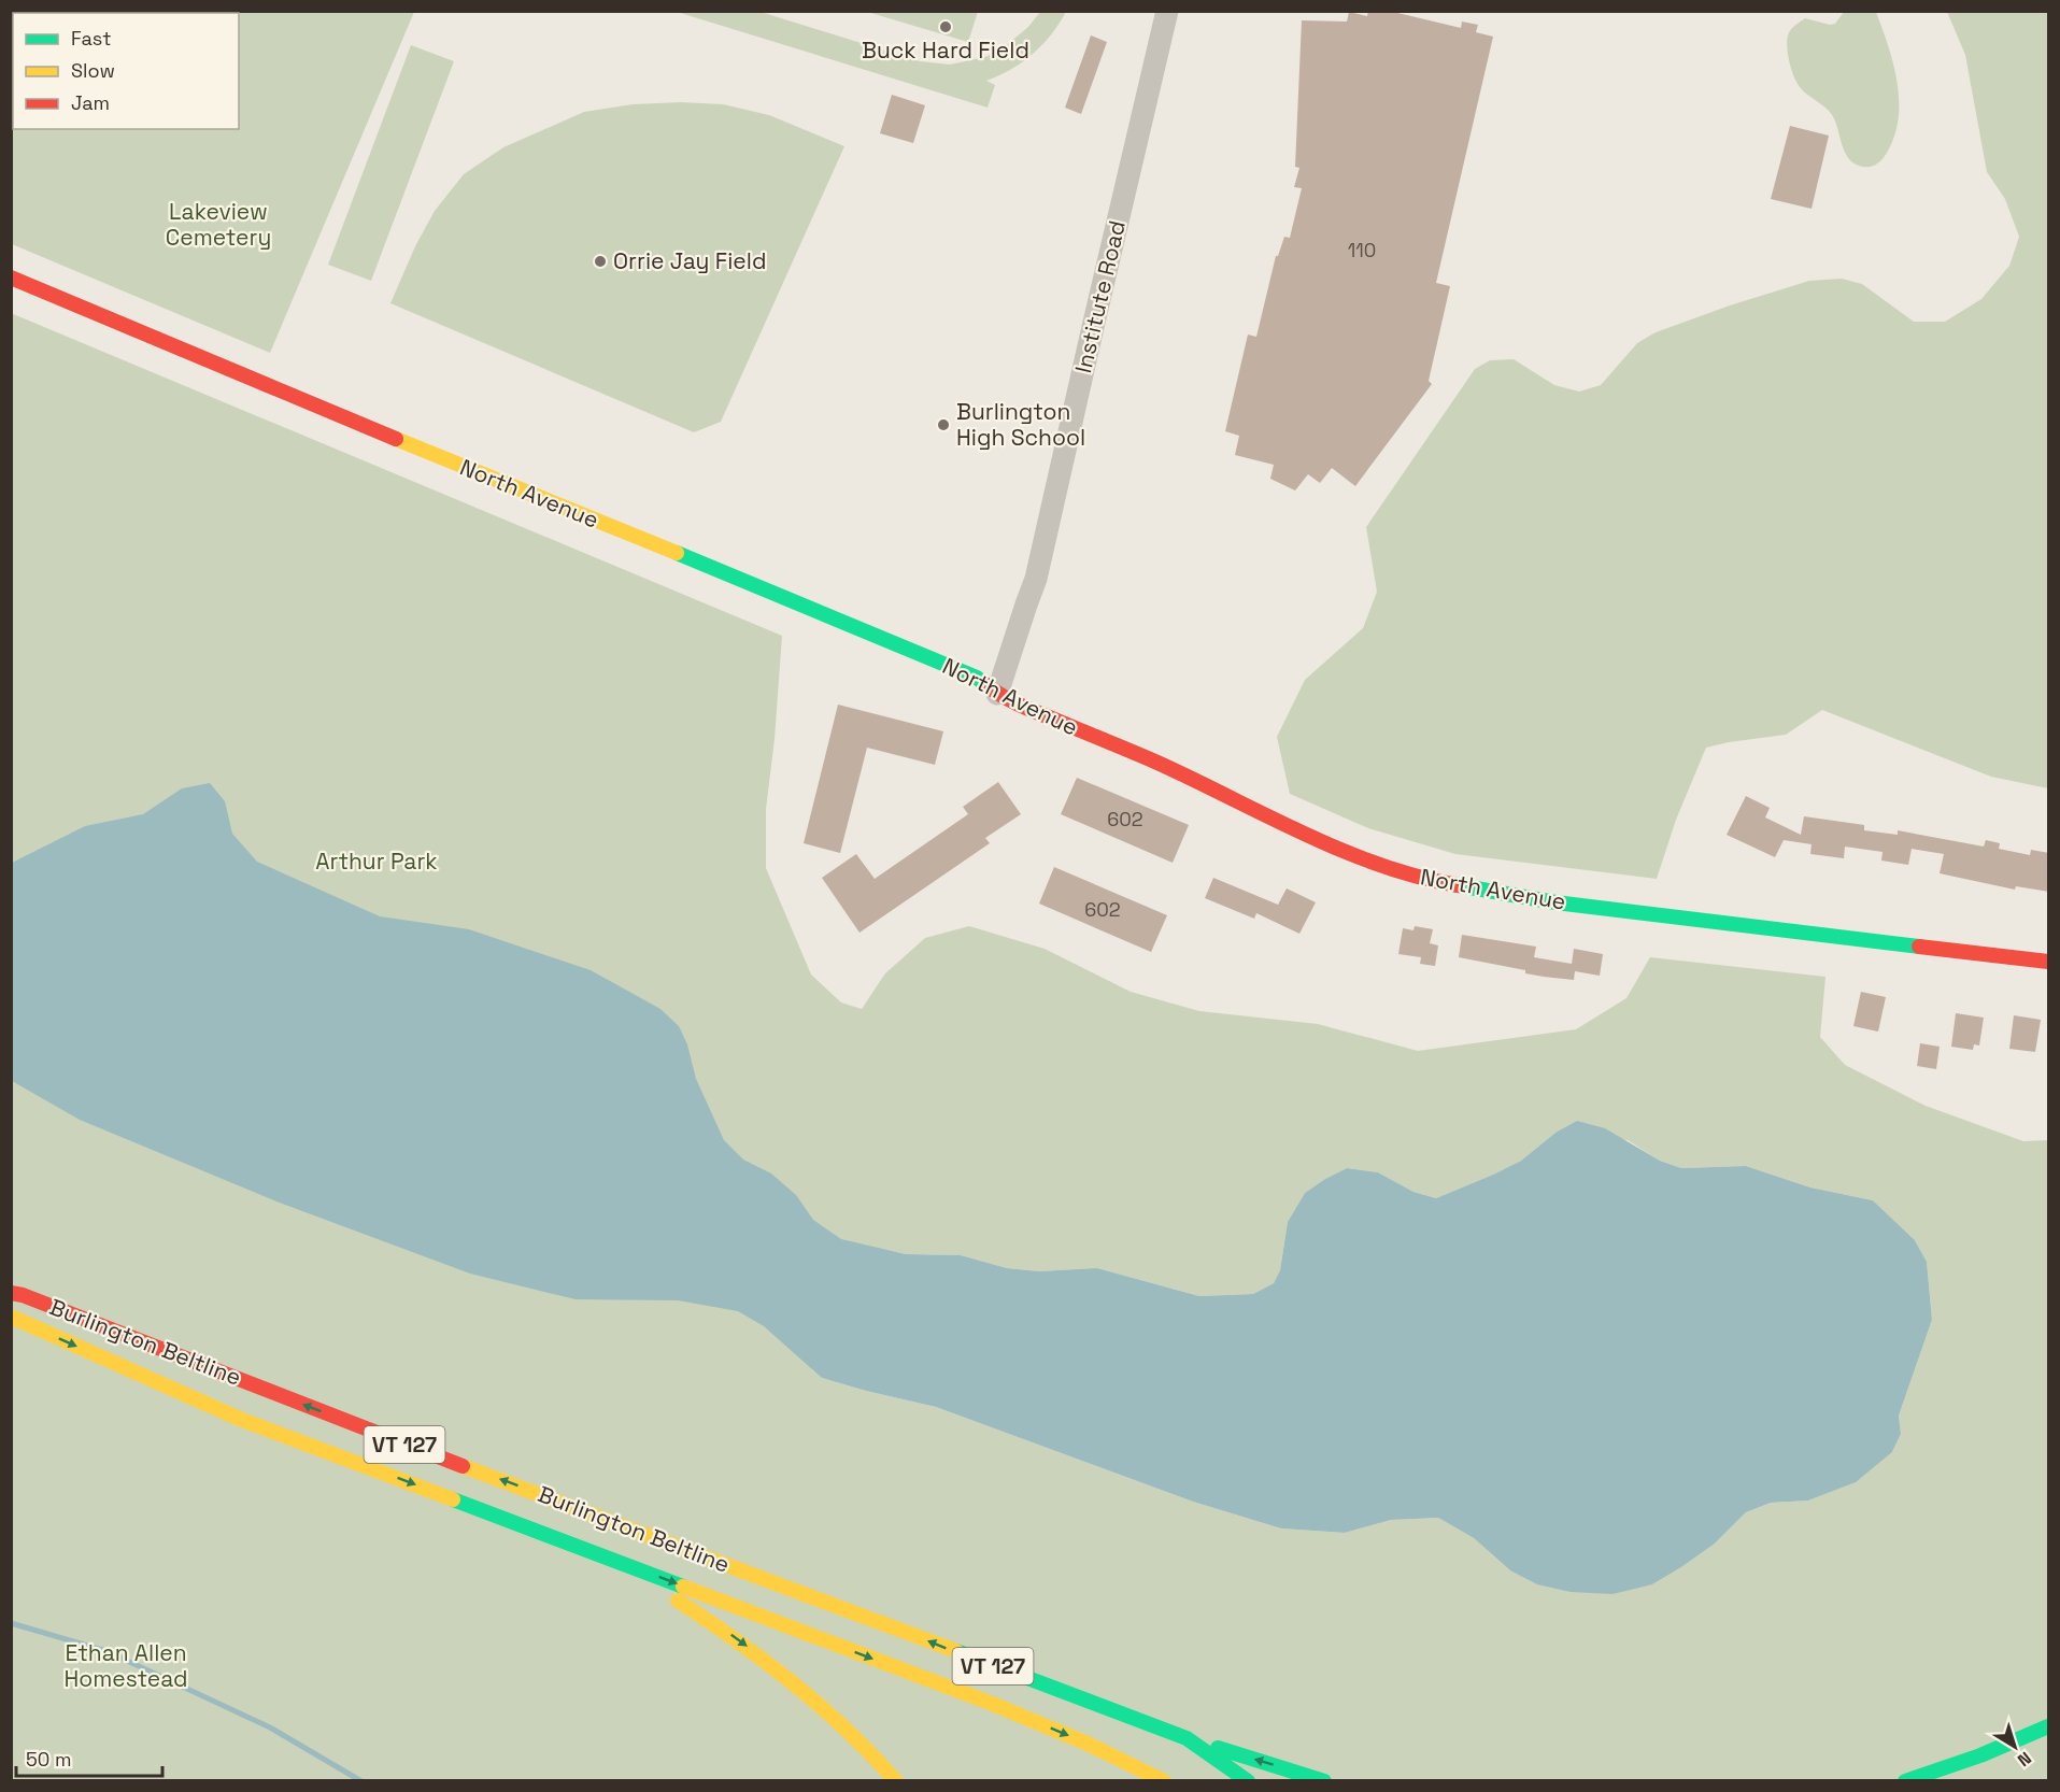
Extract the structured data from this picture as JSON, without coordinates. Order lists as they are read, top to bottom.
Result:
{
  "streets": {
    "main road": ["North Avenue", "Burlington Beltline", "VT 127"],
    "street": ["Institute Road"]
  },
  "crossings": [
    ["Institute Road", "North Avenue"]
  ],
  "parks": ["Lakeview Cemetery", "Arthur Park", "Ethan Allen Homestead"],
  "places": ["Buck Hard Field", "Orrie Jay Field", "Burlington High School"],
  "house_numbers": ["110", "602", "602"],
  "legend": ["Fast", "Slow", "Jam"],
  "scale_bar": "50 m",
  "north": "bottom right"
}
